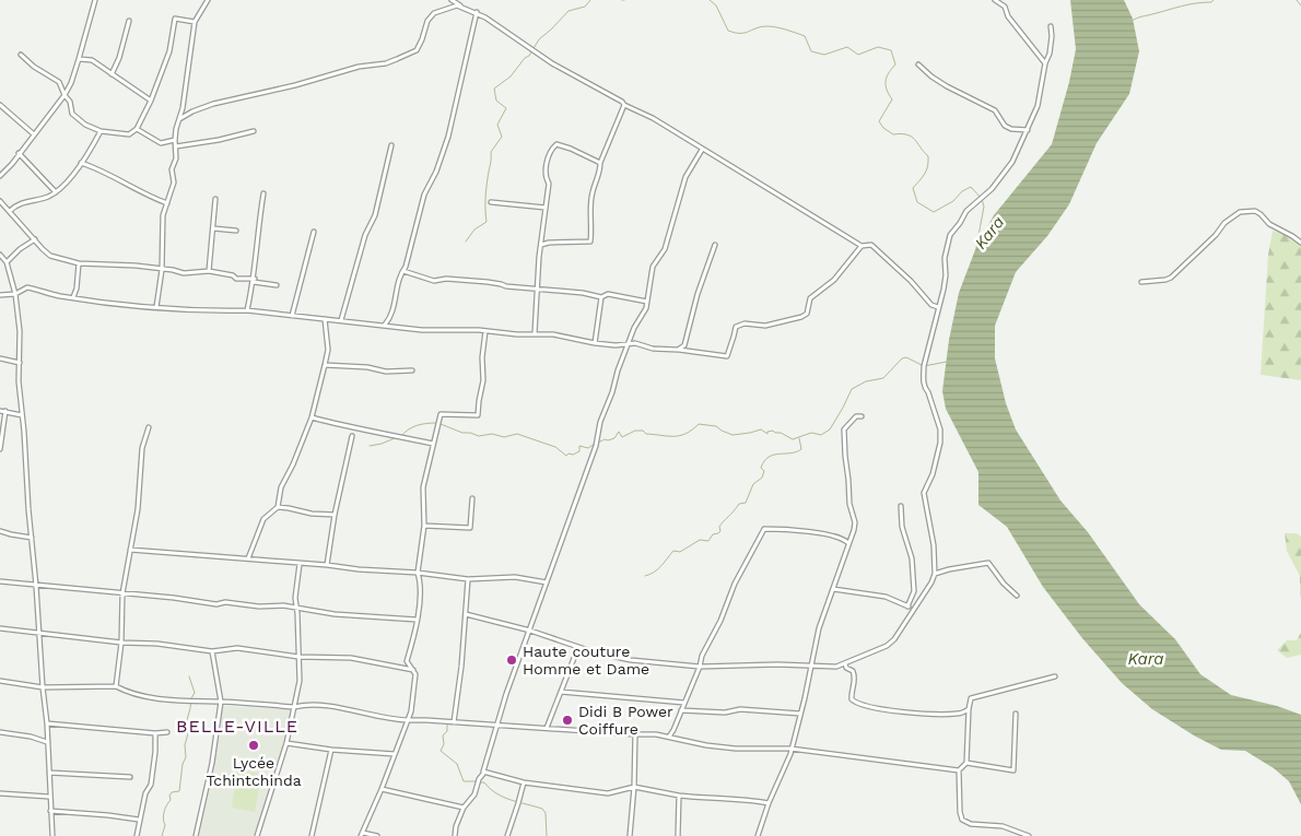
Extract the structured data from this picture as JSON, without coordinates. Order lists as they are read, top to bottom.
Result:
{
  "districts": ["BELLE-VILLE"],
  "water": ["Kara"],
  "places": ["Haute couture Homme et Dame", "Didi B Power Coiffure", "Lycée Tchintchinda"]
}
